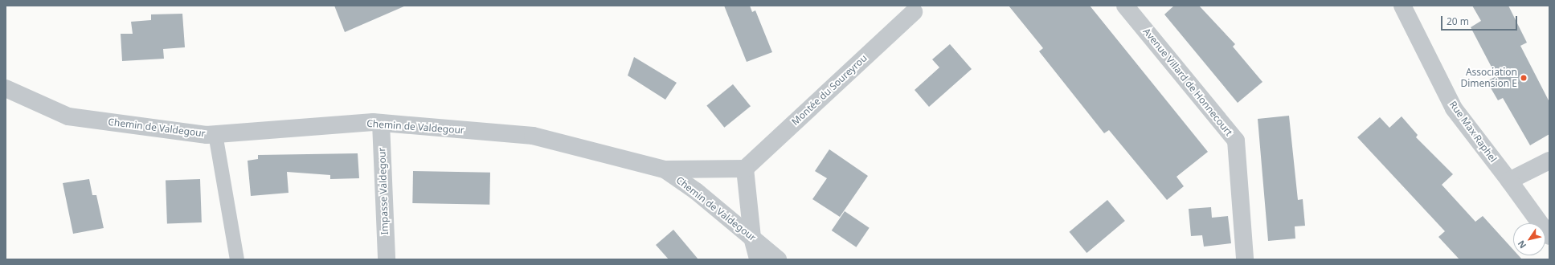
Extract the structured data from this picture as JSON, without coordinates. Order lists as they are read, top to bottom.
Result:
{
  "streets": {
    "street": [
      "Avenue Villard de Honnecourt",
      "Montée du Soureyrou",
      "Chemin de Valdegour",
      "Rue Max Raphel",
      "Impasse Valdegour"
    ]
  },
  "crossings": [
    ["Chemin de Valdegour", "Impasse Valdegour"]
  ],
  "places": ["Association Dimension E"],
  "scale_bar": "20 m",
  "north": "bottom left"
}
